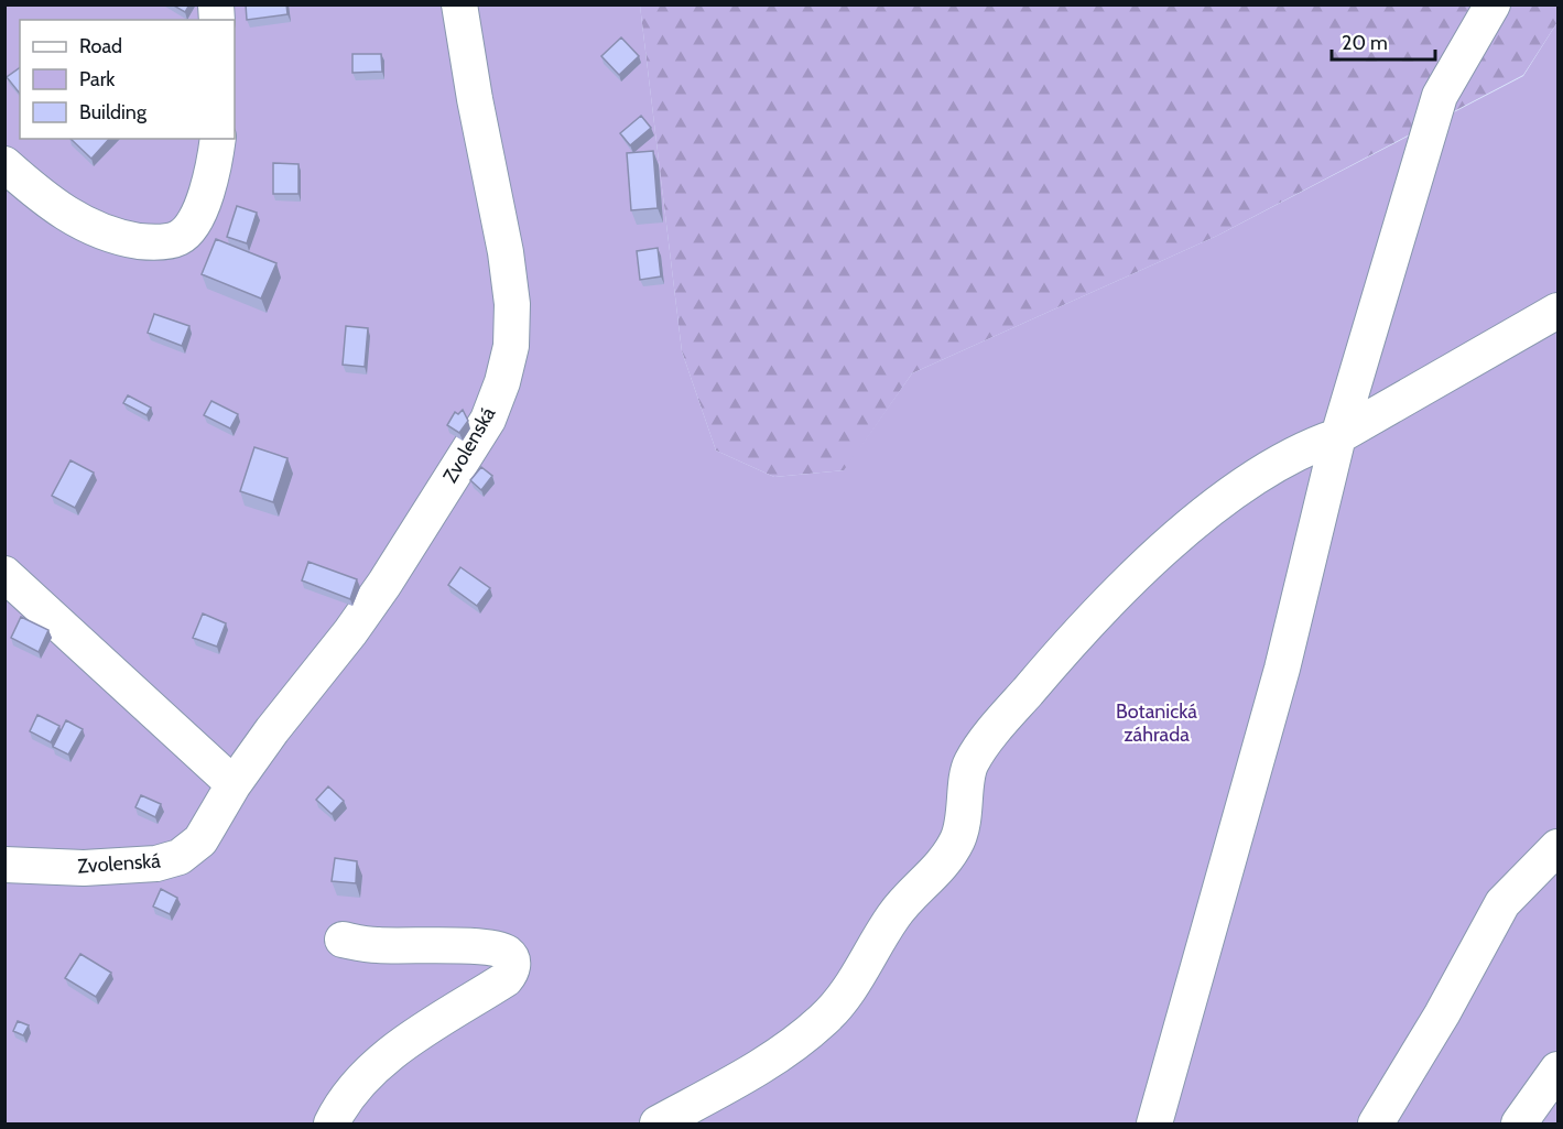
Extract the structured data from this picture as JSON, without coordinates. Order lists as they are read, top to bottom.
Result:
{
  "streets": {
    "street": ["Zvolenská"]
  },
  "parks": ["Botanická záhrada"],
  "legend": ["Road", "Park", "Building"],
  "scale_bar": "20 m"
}
